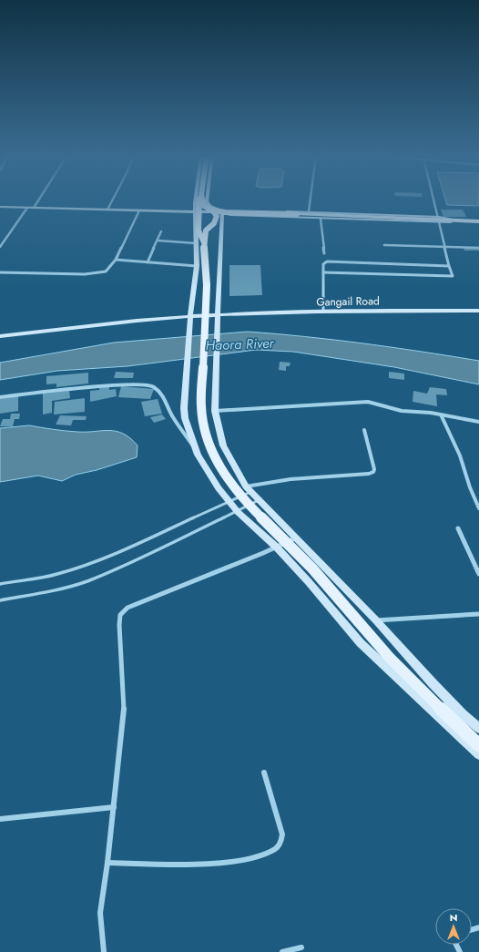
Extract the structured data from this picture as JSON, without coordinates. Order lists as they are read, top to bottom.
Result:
{
  "streets": {
    "street": ["Gangail Road"]
  },
  "water": ["Haora River"],
  "north": "top"
}
